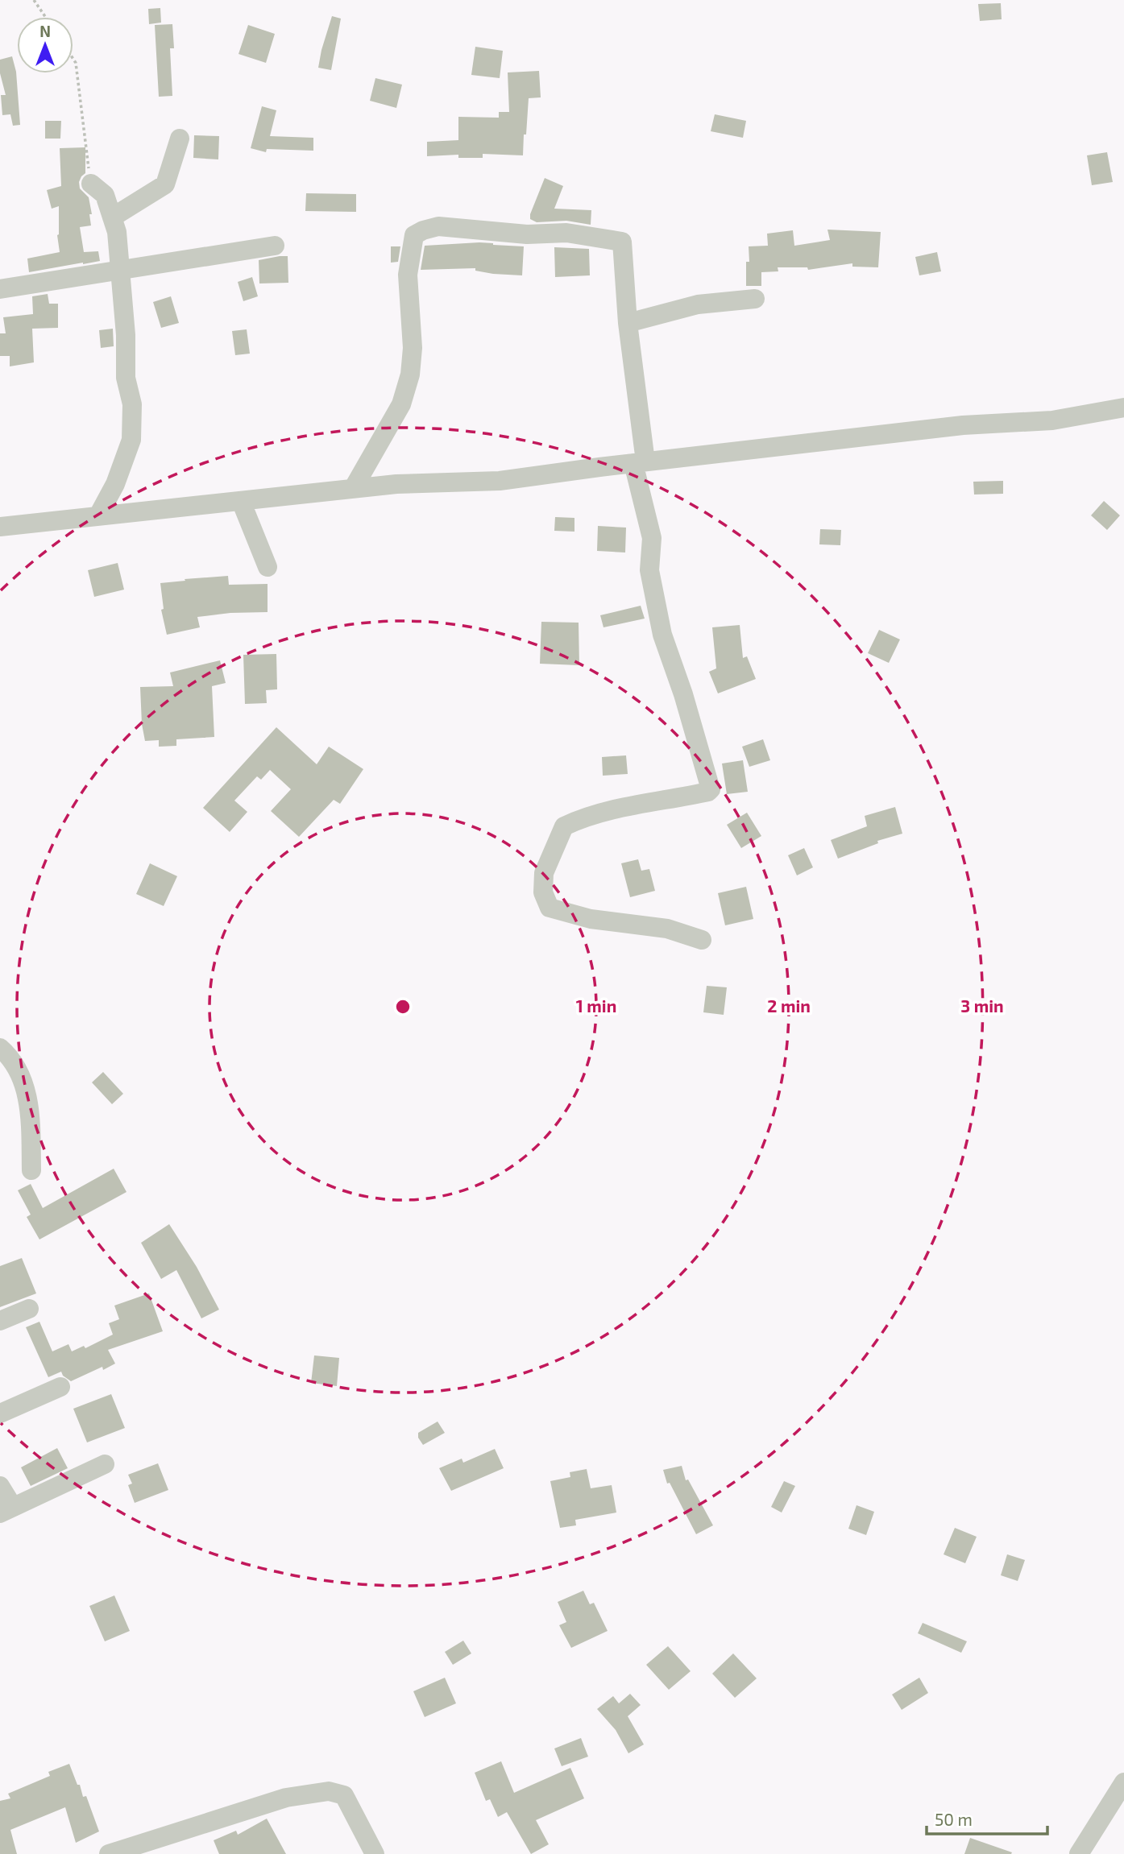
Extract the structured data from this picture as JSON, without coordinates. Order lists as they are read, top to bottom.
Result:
{
  "scale_bar": "50 m",
  "north": "top",
  "rings": ["1 min", "2 min", "3 min"]
}
